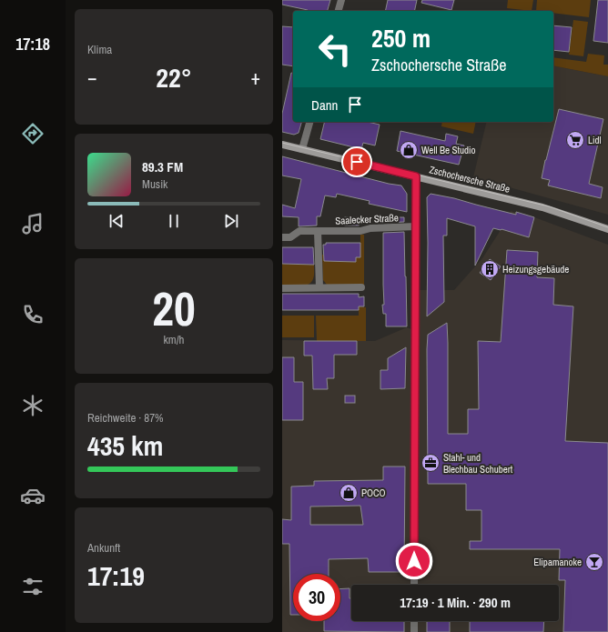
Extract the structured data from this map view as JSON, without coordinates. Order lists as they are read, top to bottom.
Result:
{
  "streets": {
    "main road": ["Zschochersche Straße"],
    "street": ["Saalecker Straße"]
  },
  "places": {
    "supermarket": ["Lidl"],
    "shop": ["Well Be Studio", "POCO"],
    "building": ["Heizungsgebäude"],
    "office": ["Stahl- und Blechbau Schubert"],
    "bar": ["Elipamanoke"]
  },
  "page": {
    "tabs": "17:18",
    "tile": [
      "Klima",
      ["20", "km/h"],
      ["Reichweite · 87%", "435 km"],
      ["Ankunft", "17:19"]
    ],
    "turn": ["250 m", "Zschochersche Straße"],
    "heat": ["−", "22°", "+"],
    "then": "Dann",
    "song": ["89.3 FM", "Musik"],
    "limit": "30",
    "trip": "17:19 · 1 Min. · 290 m"
  }
}
